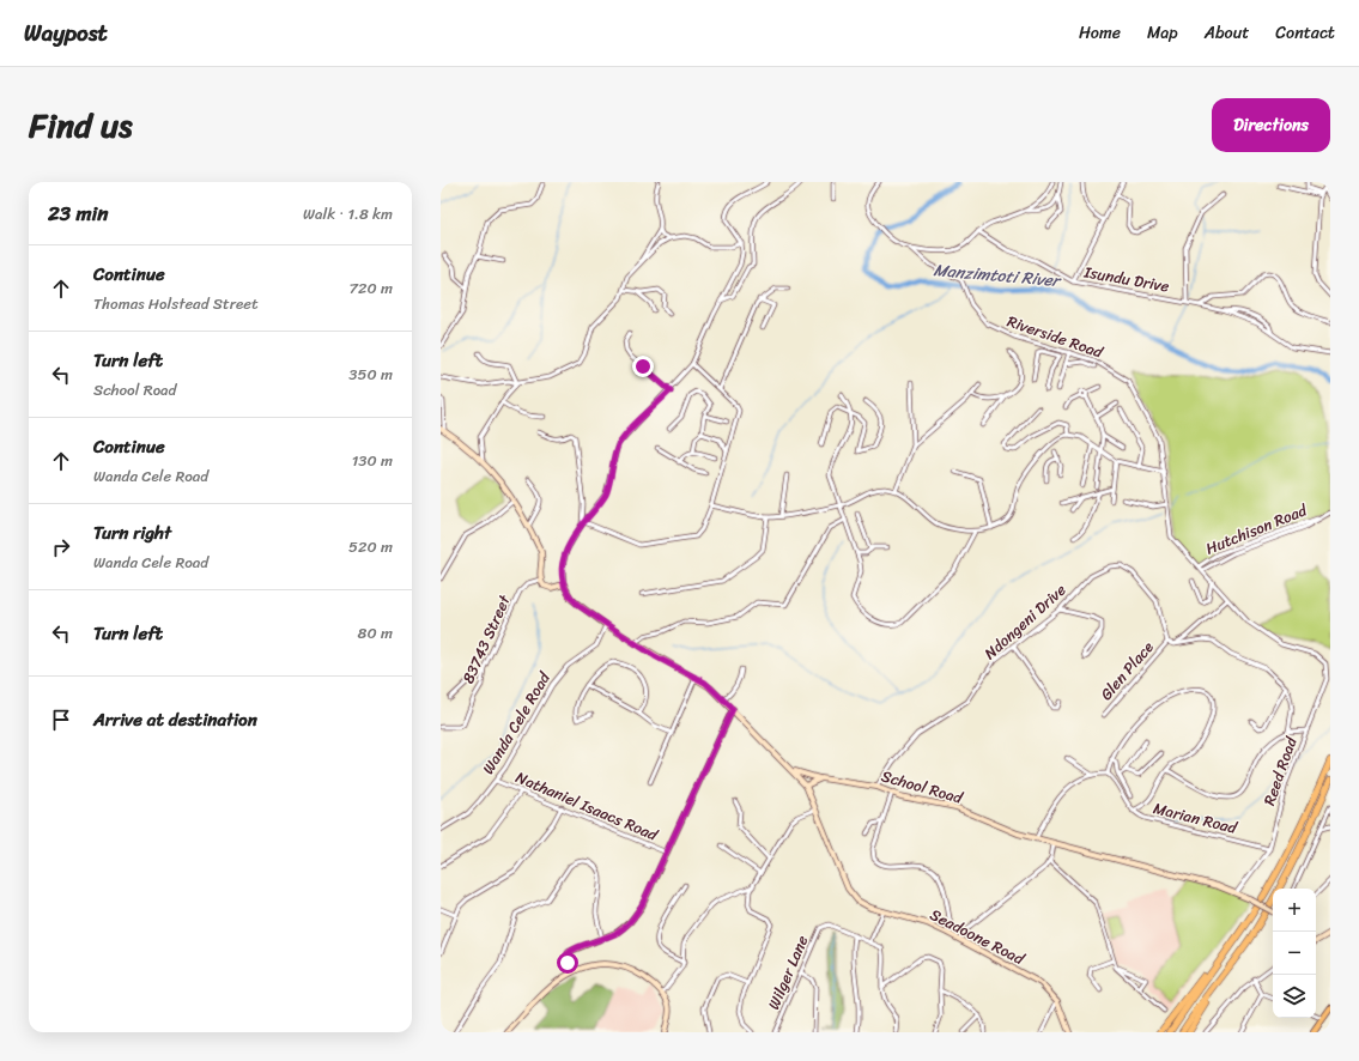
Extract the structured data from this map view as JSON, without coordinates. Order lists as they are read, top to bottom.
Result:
{
  "streets": {
    "street": [
      "Isundu Drive",
      "Riverside Road",
      "Hutchison Road",
      "Ndongeni Drive",
      "83743 Street",
      "Glen Place",
      "Wanda Cele Road",
      "Reed Road",
      "School Road",
      "Nathaniel Isaacs Road",
      "Marian Road",
      "Seadoone Road",
      "Wilger Lane"
    ]
  },
  "crossings": [
    ["Riverside Road", "Hutchison Road"],
    ["Riverside Road", "Reed Road"],
    ["Ndongeni Drive", "Glen Place"],
    ["Ndongeni Drive", "School Road"],
    ["Wanda Cele Road", "Nathaniel Isaacs Road"],
    ["Reed Road", "School Road"],
    ["Reed Road", "Marian Road"]
  ],
  "water": ["Manzimtoti River"],
  "page": {
    "header": "Waypost",
    "nav": [
      "Home",
      "Map",
      "About",
      "Contact"
    ],
    "title": "Find us",
    "buttons": "Directions",
    "heading": ["23 min", "Walk · 1.8 km"],
    "list": [
      ["Continue", "Thomas Holstead Street", "720 m"],
      ["Turn left", "School Road", "350 m"],
      ["Continue", "Wanda Cele Road", "130 m"],
      ["Turn right", "Wanda Cele Road", "520 m"],
      ["Turn left", "80 m"],
      "Arrive at destination"
    ],
    "map_buttons": ["+", "−"]
  }
}
